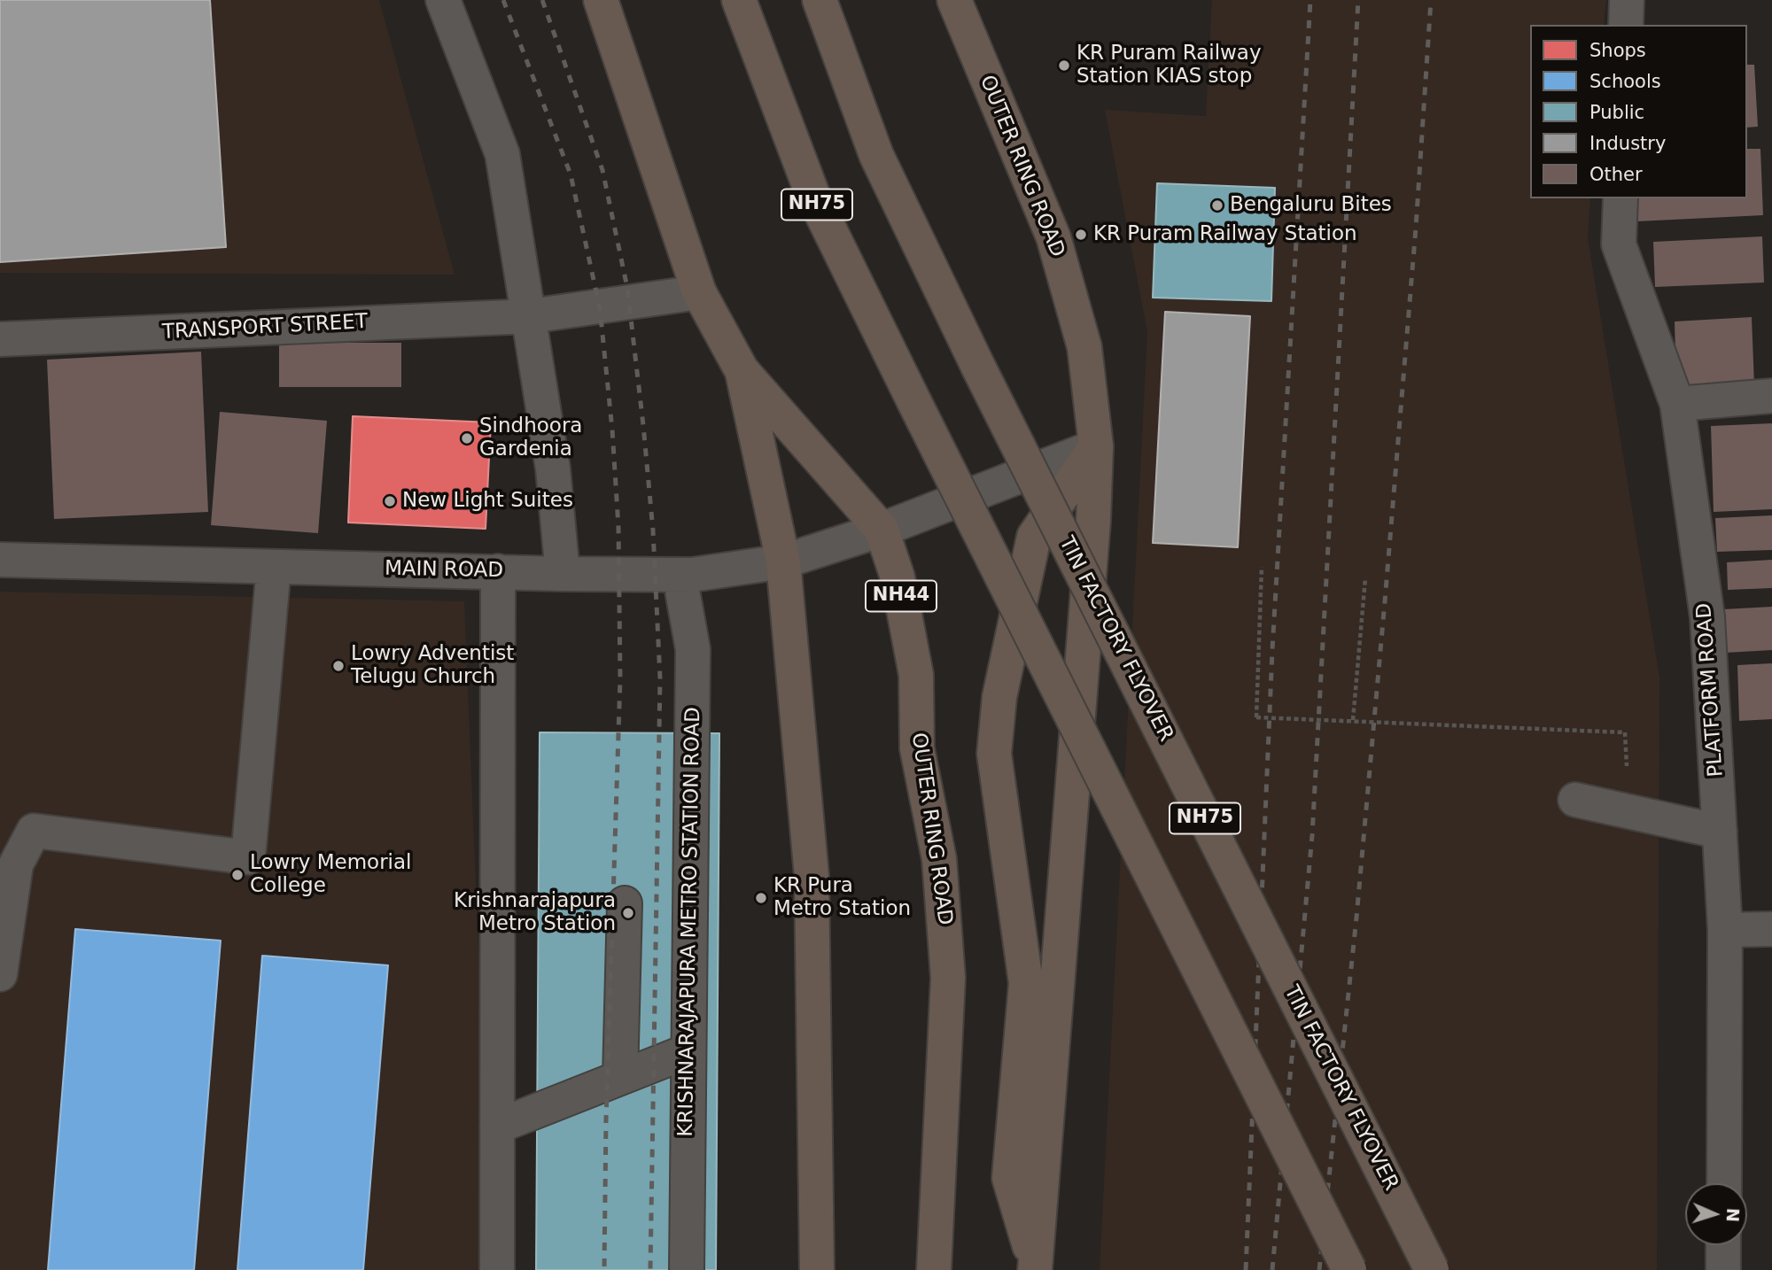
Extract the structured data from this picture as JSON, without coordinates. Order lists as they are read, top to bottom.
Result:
{
  "streets": {
    "highway": [
      "OUTER RING ROAD",
      "NH75",
      "NH44",
      "TIN FACTORY FLYOVER"
    ],
    "street": [
      "TRANSPORT STREET",
      "MAIN ROAD",
      "PLATFORM ROAD",
      "KRISHNARAJAPURA METRO STATION ROAD"
    ]
  },
  "crossings": [
    ["OUTER RING ROAD", "TRANSPORT STREET"],
    ["OUTER RING ROAD", "MAIN ROAD"],
    ["MAIN ROAD", "KRISHNARAJAPURA METRO STATION ROAD"]
  ],
  "places": [
    "KR Puram Railway Station KIAS stop",
    "Bengaluru Bites",
    "KR Puram Railway Station",
    "Sindhoora Gardenia",
    "New Light Suites",
    "Lowry Adventist Telugu Church",
    "Lowry Memorial College",
    "KR Pura Metro Station",
    "Krishnarajapura Metro Station"
  ],
  "legend": [
    "Shops",
    "Schools",
    "Public",
    "Industry",
    "Other"
  ],
  "north": "right"
}
